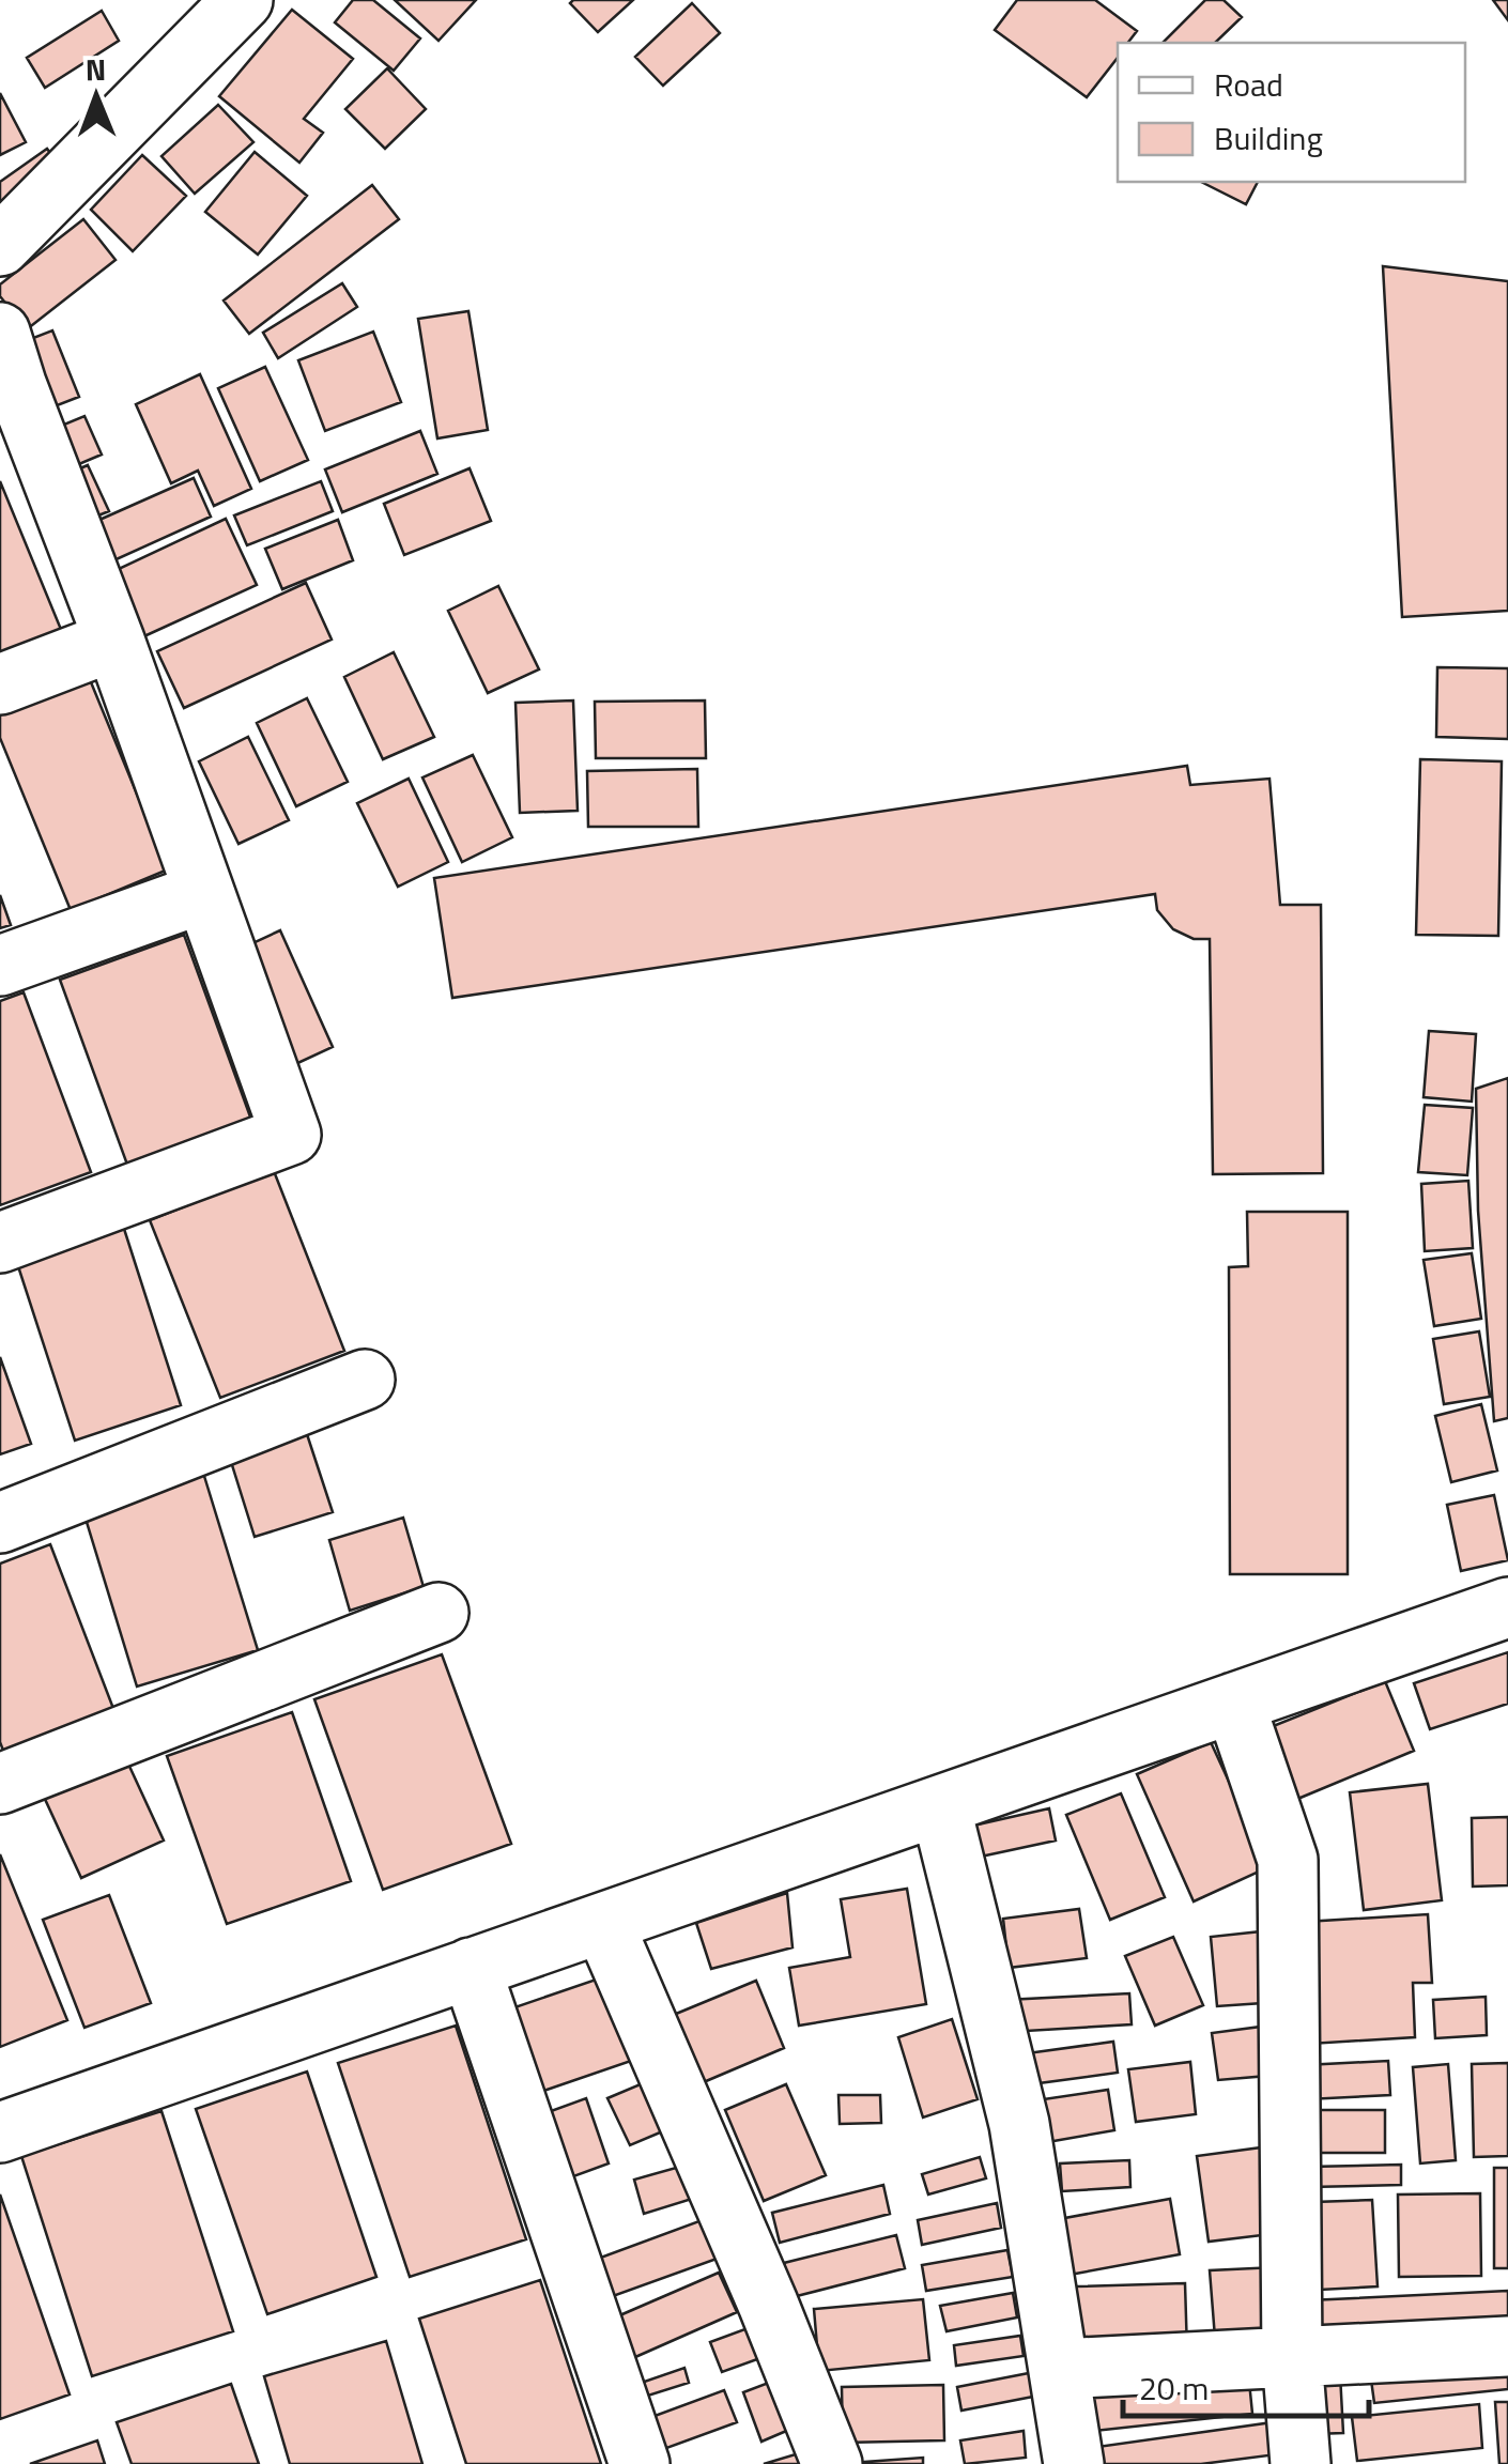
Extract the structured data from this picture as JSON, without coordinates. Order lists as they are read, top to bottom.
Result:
{
  "legend": ["Road", "Building"],
  "scale_bar": "20 m",
  "north": "top"
}
